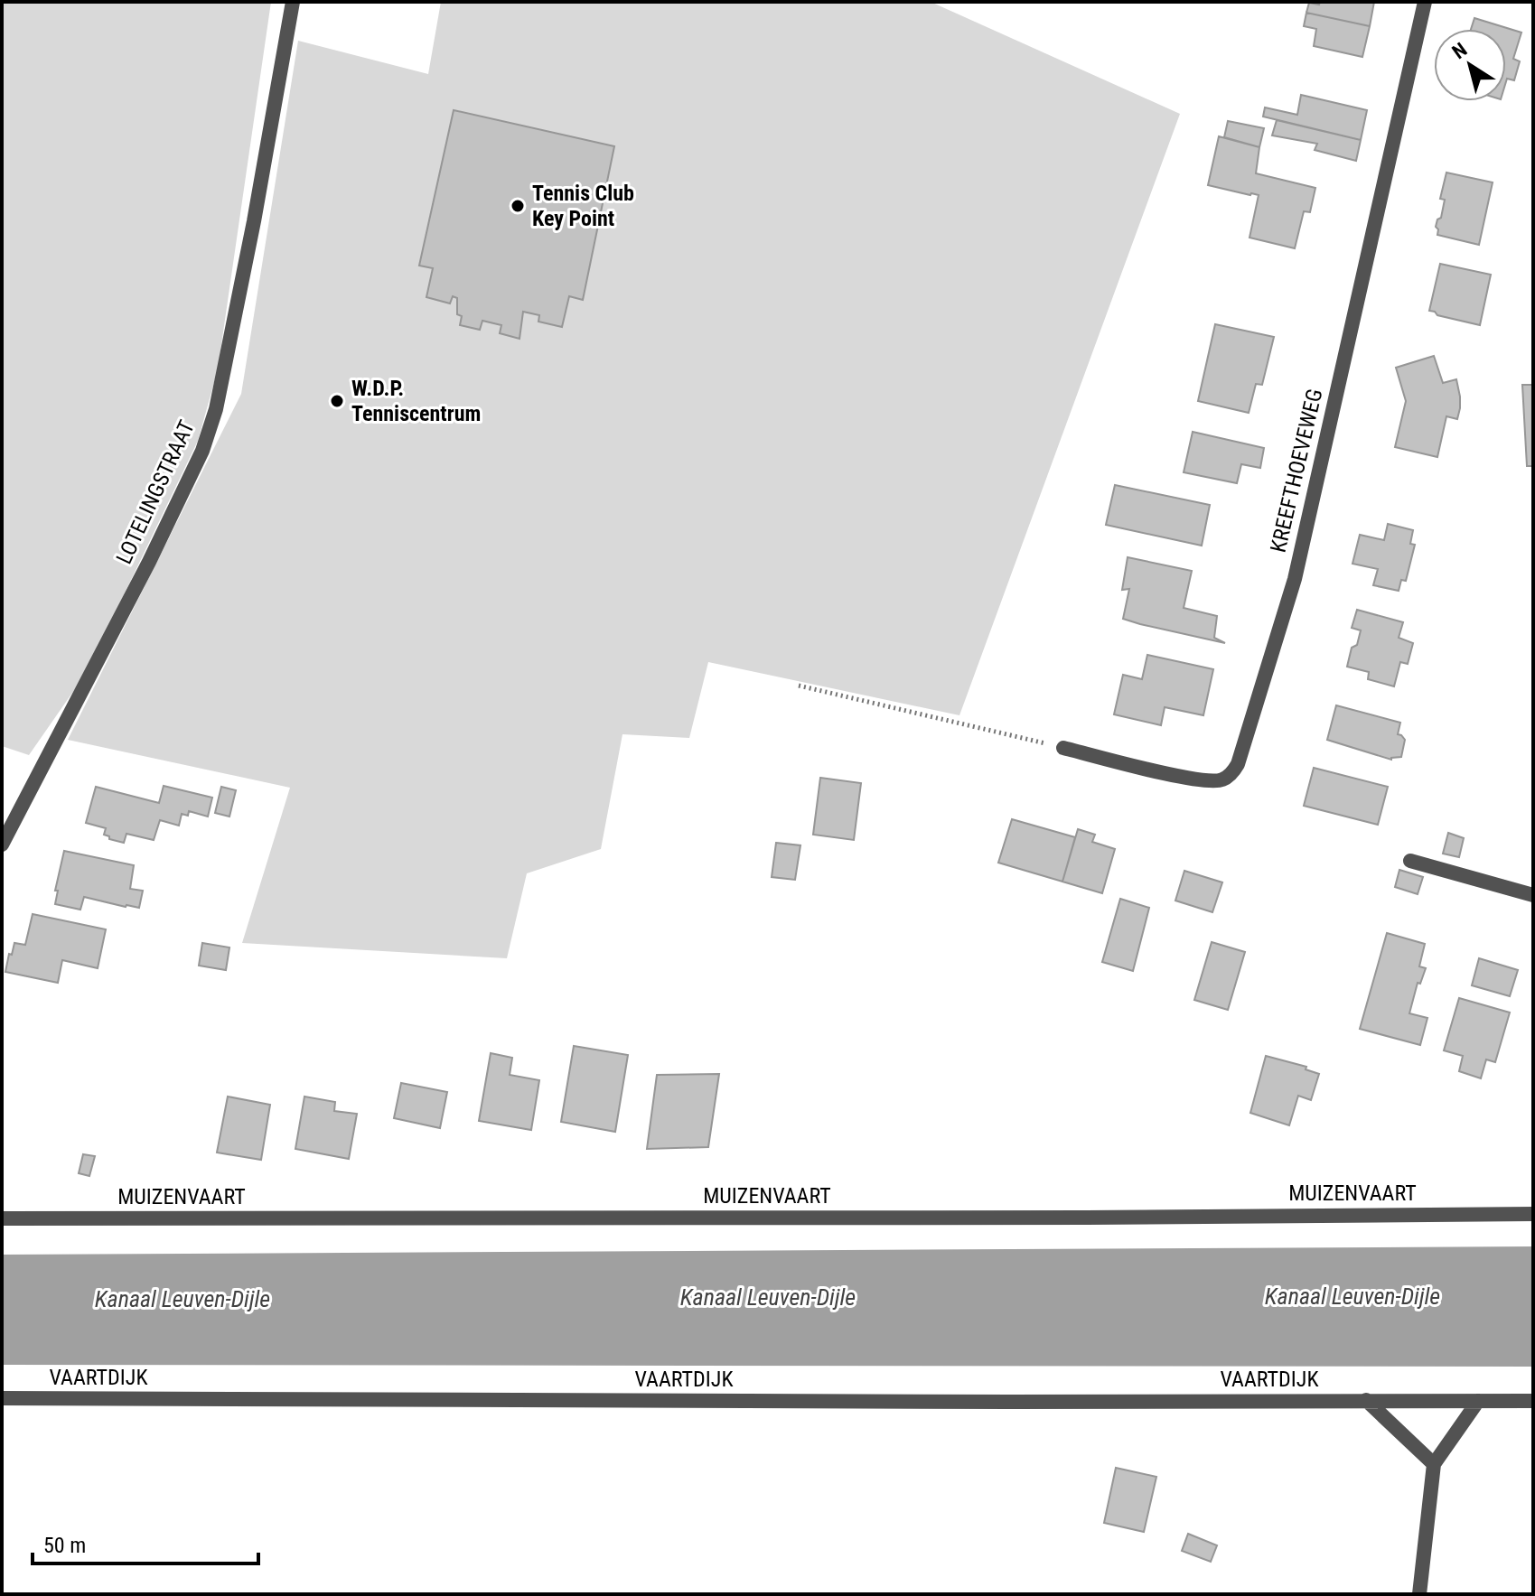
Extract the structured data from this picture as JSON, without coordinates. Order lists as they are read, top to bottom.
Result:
{
  "streets": {
    "street": [
      "KREEFTHOEVEWEG",
      "LOTELINGSTRAAT",
      "MUIZENVAART",
      "VAARTDIJK"
    ]
  },
  "water": ["Kanaal Leuven-Dijle"],
  "places": ["Tennis Club Key Point", "W.D.P. Tenniscentrum"],
  "scale_bar": "50 m",
  "north": "top left"
}
